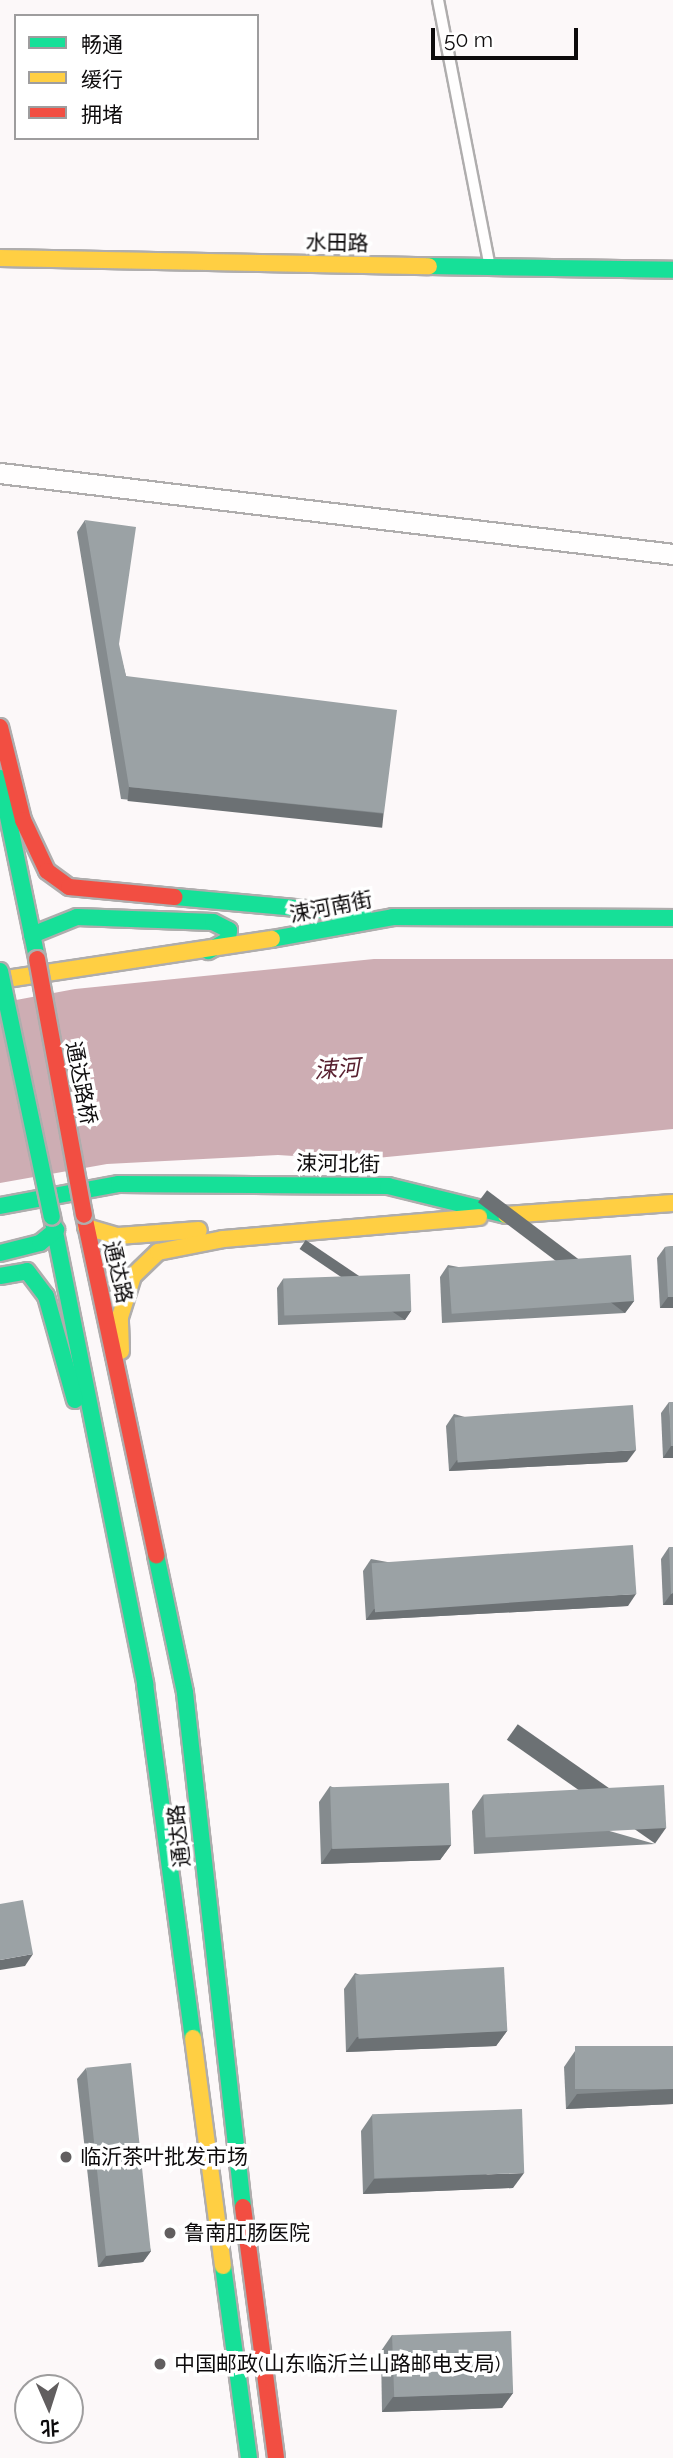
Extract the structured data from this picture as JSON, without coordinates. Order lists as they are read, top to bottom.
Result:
{
  "streets": {
    "main road": [
      "水田路",
      "涑河南街",
      "通达路桥",
      "涑河北街",
      "通达路"
    ]
  },
  "crossings": [
    ["通达路桥", "通达路"]
  ],
  "water": ["涑河"],
  "places": ["临沂茶叶批发市场", "鲁南肛肠医院", "中国邮政(山东临沂兰山路邮电支局)"],
  "legend": ["畅通", "缓行", "拥堵"],
  "scale_bar": "50 m",
  "north": "bottom"
}
